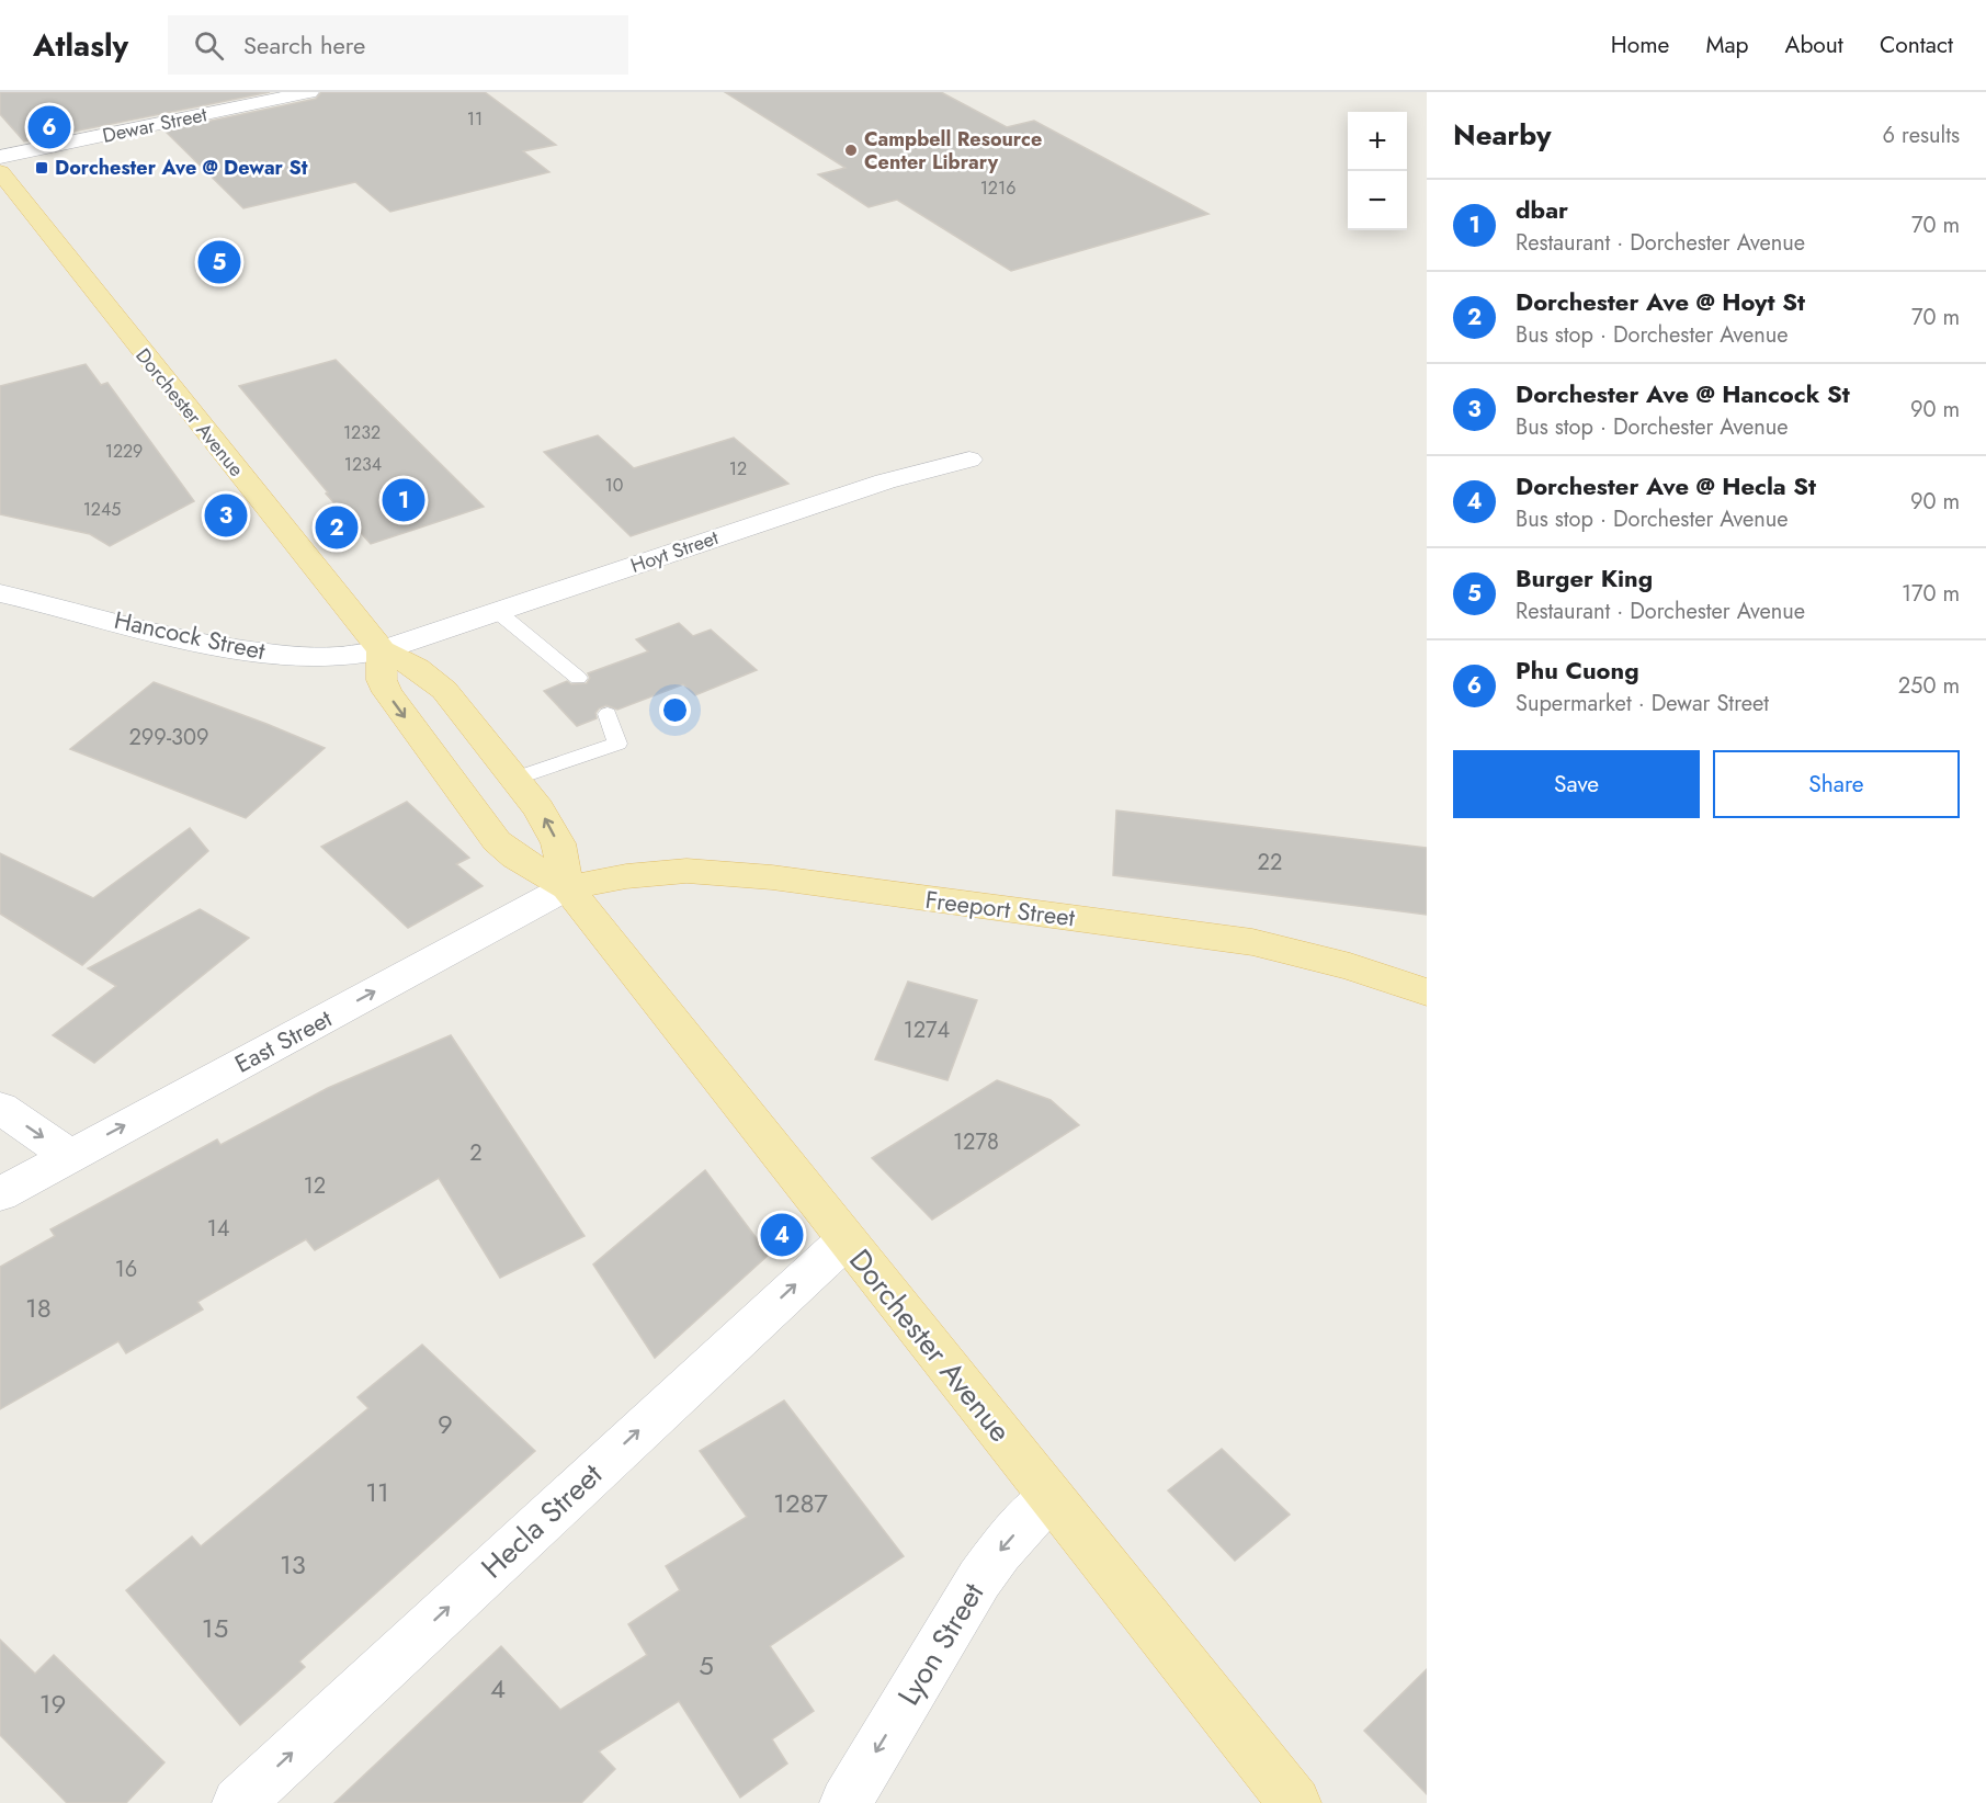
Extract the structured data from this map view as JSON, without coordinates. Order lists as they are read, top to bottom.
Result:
{
  "streets": {
    "main road": ["Dorchester Avenue", "Freeport Street"],
    "street": [
      "Dewar Street",
      "Hoyt Street",
      "Hancock Street",
      "East Street",
      "Hecla Street",
      "Lyon Street"
    ]
  },
  "crossings": [
    ["Dorchester Avenue", "Hoyt Street"],
    ["Dorchester Avenue", "Hancock Street"],
    ["Dorchester Avenue", "Freeport Street"],
    ["Dorchester Avenue", "East Street"],
    ["Dorchester Avenue", "Hecla Street"],
    ["Dorchester Avenue", "Lyon Street"],
    ["Hoyt Street", "Hancock Street"],
    ["Freeport Street", "East Street"]
  ],
  "one_way": ["East Street", "Hecla Street", "Lyon Street"],
  "places": {
    "other": ["Campbell Resource Center Library"],
    "transit": ["Dorchester Ave @ Dewar St"]
  },
  "house_numbers": [
    "11",
    "1216",
    "1232",
    "1229",
    "1234",
    "12",
    "10",
    "1245",
    "299-309",
    "22",
    "1274",
    "1278",
    "2",
    "12",
    "14",
    "16",
    "18",
    "9",
    "11",
    "1287",
    "13",
    "15",
    "5",
    "4",
    "19"
  ],
  "page": {
    "header": "Atlasly",
    "search": "Search here",
    "nav": [
      "Home",
      "Map",
      "About",
      "Contact"
    ],
    "heading": ["Nearby", "6 results"],
    "pins": [
      "6",
      "5",
      "1",
      "3",
      "2",
      "4"
    ],
    "map_buttons": ["+", "−"],
    "list": [
      {
        "mark": "1",
        "name": "dbar",
        "note": "Restaurant · Dorchester Avenue",
        "value": "70 m"
      },
      {
        "mark": "2",
        "name": "Dorchester Ave @ Hoyt St",
        "note": "Bus stop · Dorchester Avenue",
        "value": "70 m"
      },
      {
        "mark": "3",
        "name": "Dorchester Ave @ Hancock St",
        "note": "Bus stop · Dorchester Avenue",
        "value": "90 m"
      },
      {
        "mark": "4",
        "name": "Dorchester Ave @ Hecla St",
        "note": "Bus stop · Dorchester Avenue",
        "value": "90 m"
      },
      {
        "mark": "5",
        "name": "Burger King",
        "note": "Restaurant · Dorchester Avenue",
        "value": "170 m"
      },
      {
        "mark": "6",
        "name": "Phu Cuong",
        "note": "Supermarket · Dewar Street",
        "value": "250 m"
      }
    ],
    "buttons": ["Save", "Share"]
  }
}
